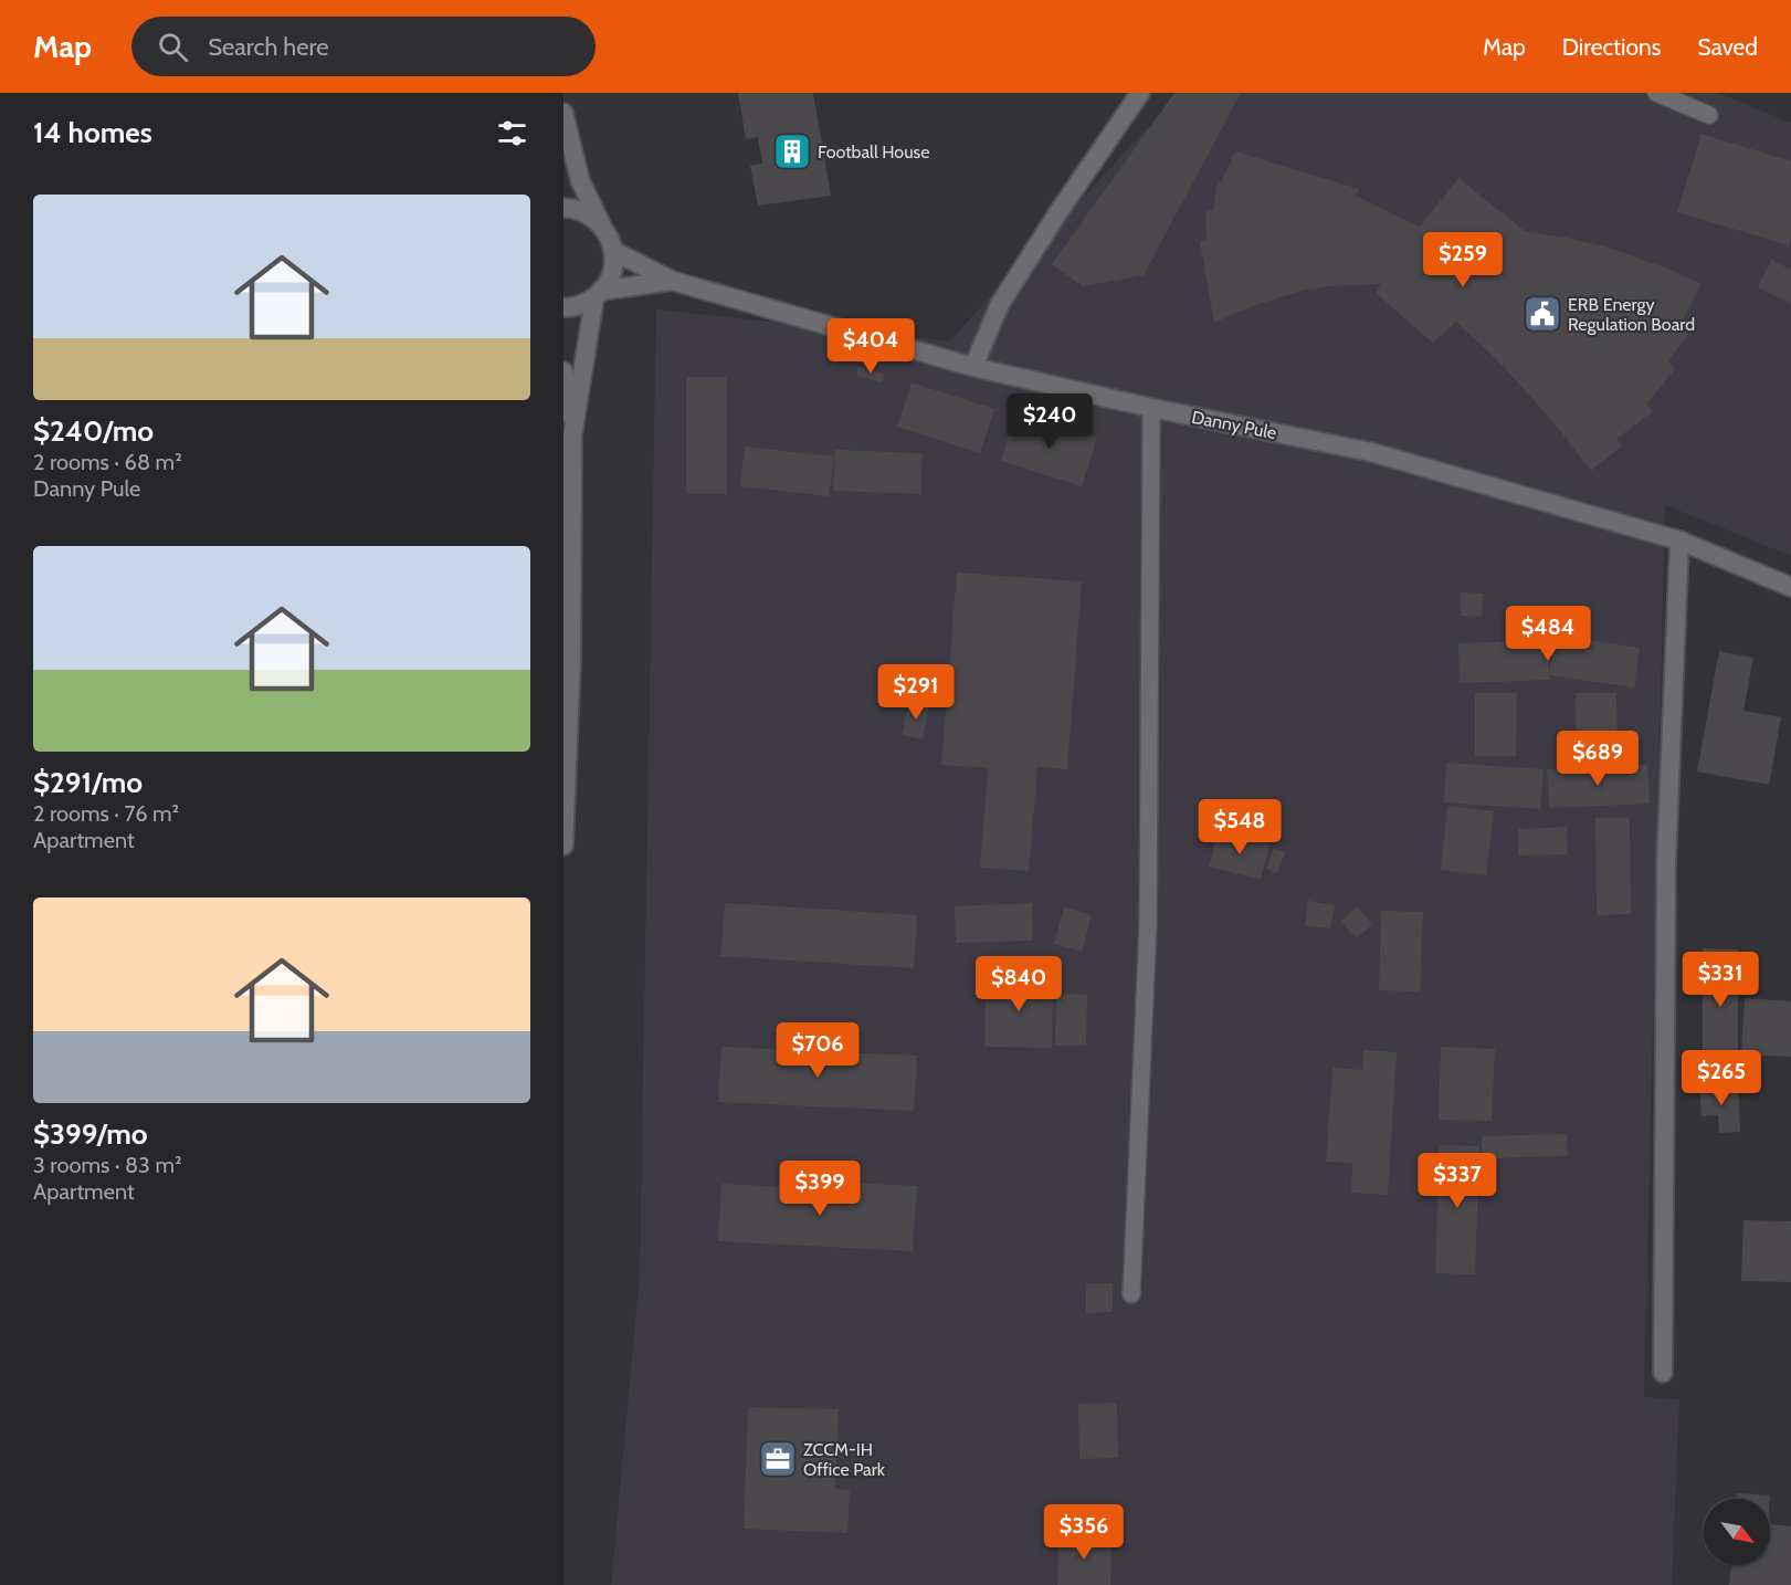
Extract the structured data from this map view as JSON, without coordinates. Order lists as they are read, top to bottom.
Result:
{
  "streets": {
    "street": ["Danny Pule"]
  },
  "places": {
    "building": ["Football House"],
    "public building": ["ERB Energy Regulation Board"],
    "office": ["ZCCM-IH Office Park"]
  },
  "north": "bottom right",
  "page": {
    "header": "Map",
    "search": "Search here",
    "nav": ["Map", "Directions", "Saved"],
    "heading": "14 homes",
    "list": [
      {
        "name": "$240/mo",
        "note": "2 rooms · 68 m² · Danny Pule"
      },
      {
        "name": "$291/mo",
        "note": "2 rooms · 76 m² · Apartment"
      },
      {
        "name": "$399/mo",
        "note": "3 rooms · 83 m² · Apartment"
      }
    ],
    "price": [
      "$259",
      "$404",
      "$240",
      "$484",
      "$291",
      "$689",
      "$548",
      "$331",
      "$840",
      "$706",
      "$265",
      "$337",
      "$399",
      "$356"
    ]
  }
}
